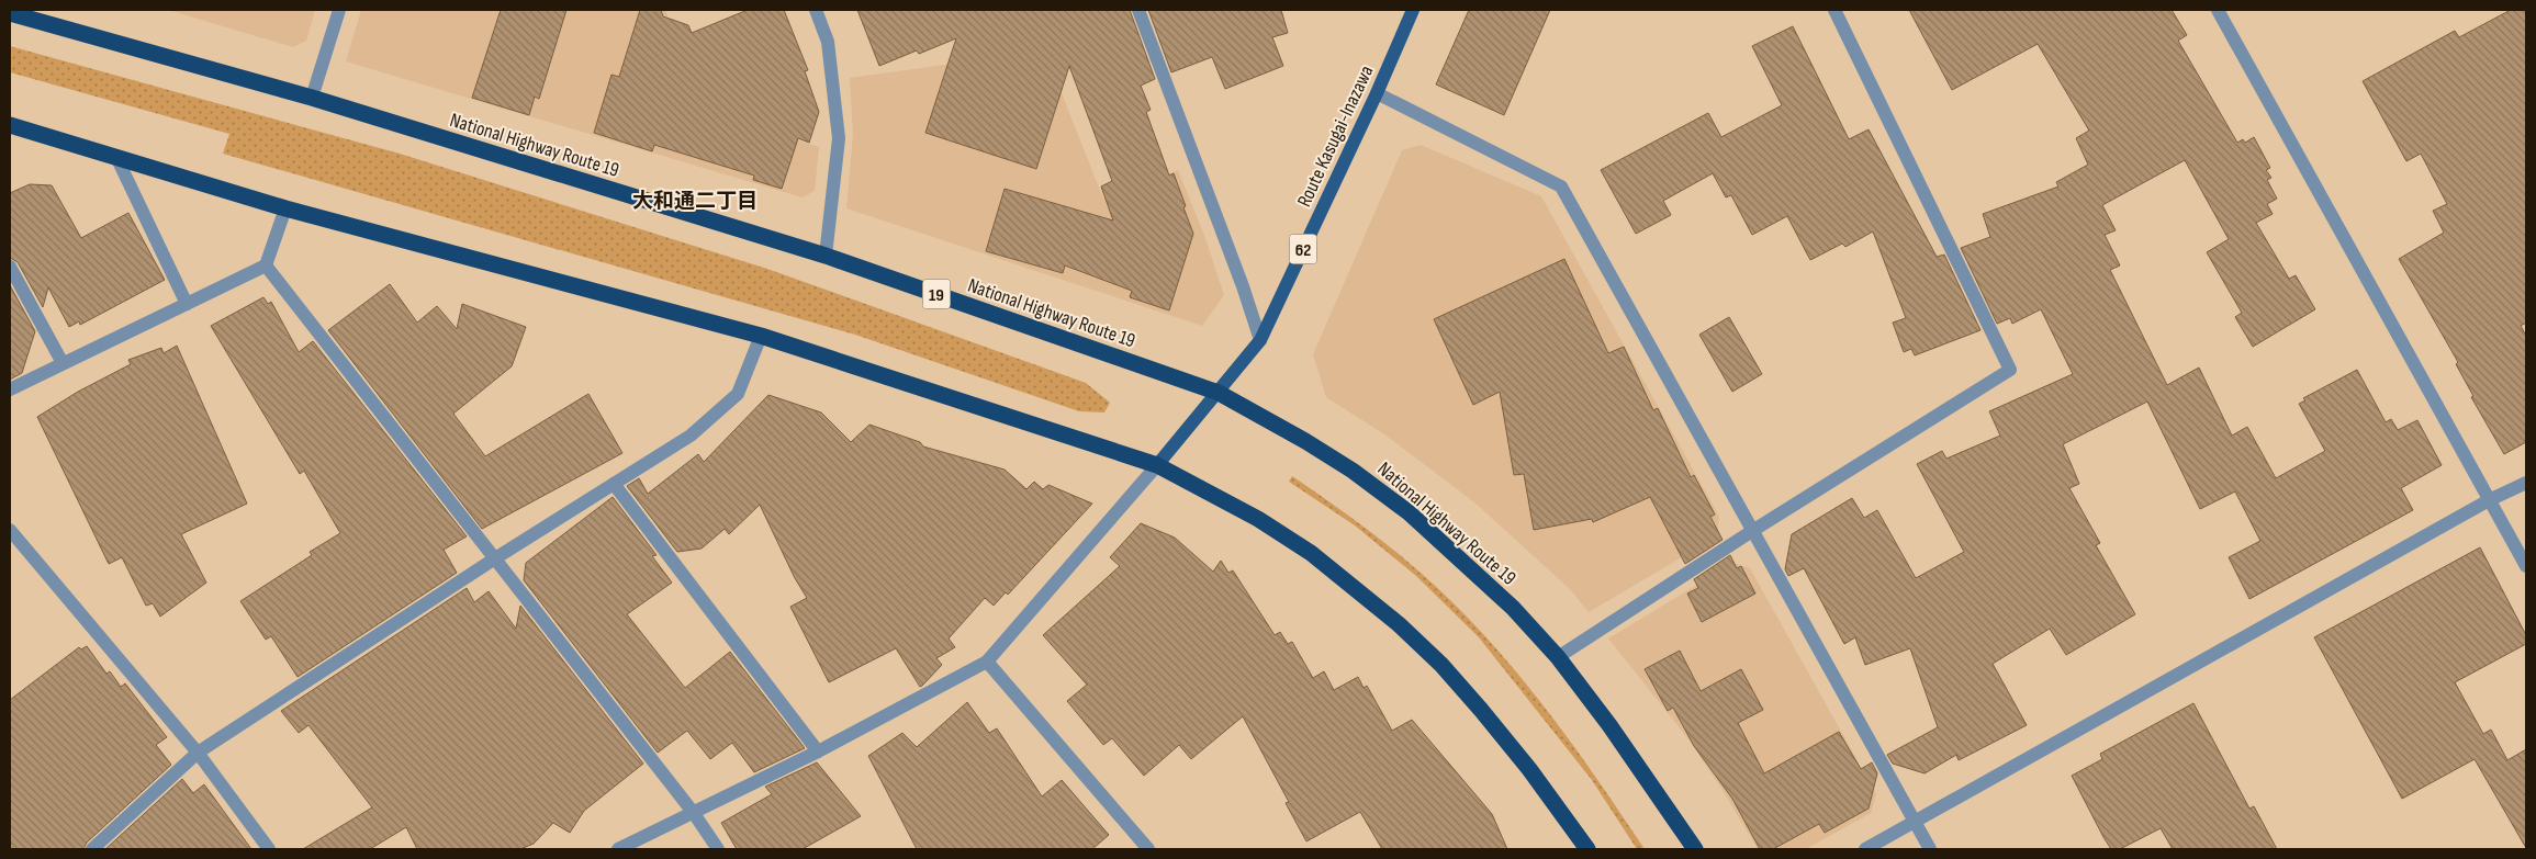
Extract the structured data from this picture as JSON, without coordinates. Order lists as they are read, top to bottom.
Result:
{
  "streets": {
    "highway": ["National Highway Route 19", "19"],
    "main road": ["Route Kasugai-Inazawa", "62"]
  },
  "crossings": [
    ["Route Kasugai-Inazawa", "National Highway Route 19"]
  ],
  "districts": ["大和通二丁目"]
}
